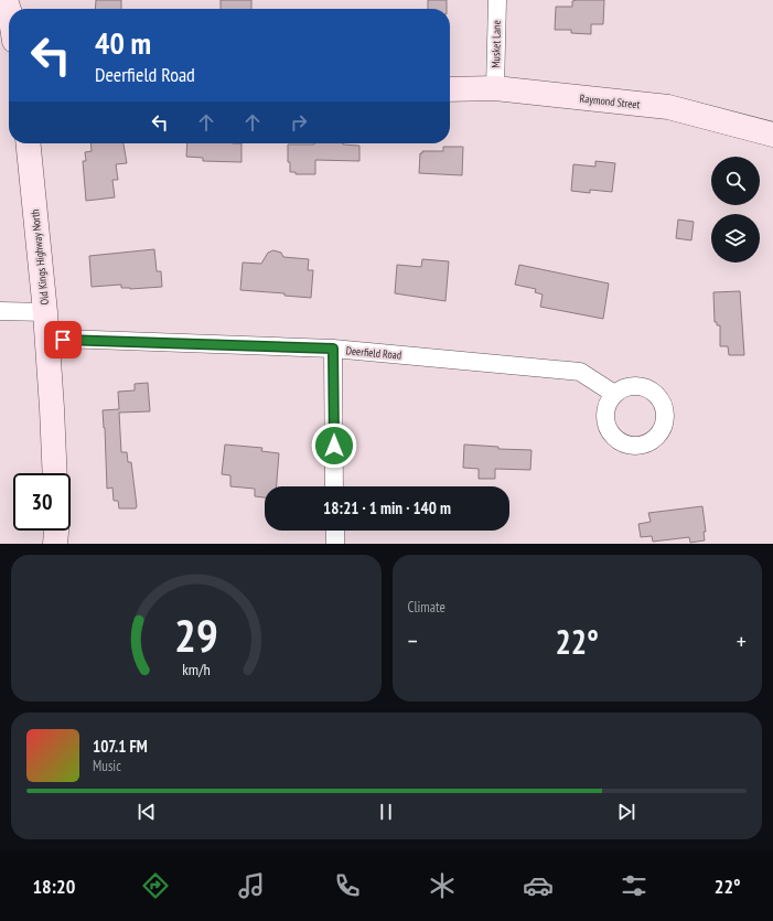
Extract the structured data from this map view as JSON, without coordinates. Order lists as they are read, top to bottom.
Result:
{
  "streets": {
    "main road": ["Raymond Street", "Old Kings Highway North"],
    "street": ["Musket Lane", "Deerfield Road"]
  },
  "crossings": [
    ["Musket Lane", "Raymond Street"],
    ["Old Kings Highway North", "Deerfield Road"]
  ],
  "page": {
    "turn": ["40 m", "Deerfield Road"],
    "limit": "30",
    "trip": "18:21 · 1 min · 140 m",
    "tile": "Climate",
    "heat": ["−", "22°", "+"],
    "song": ["107.1 FM", "Music"],
    "tabs": ["18:20", "22°"],
    "gauge": ["29", "km/h"]
  }
}
